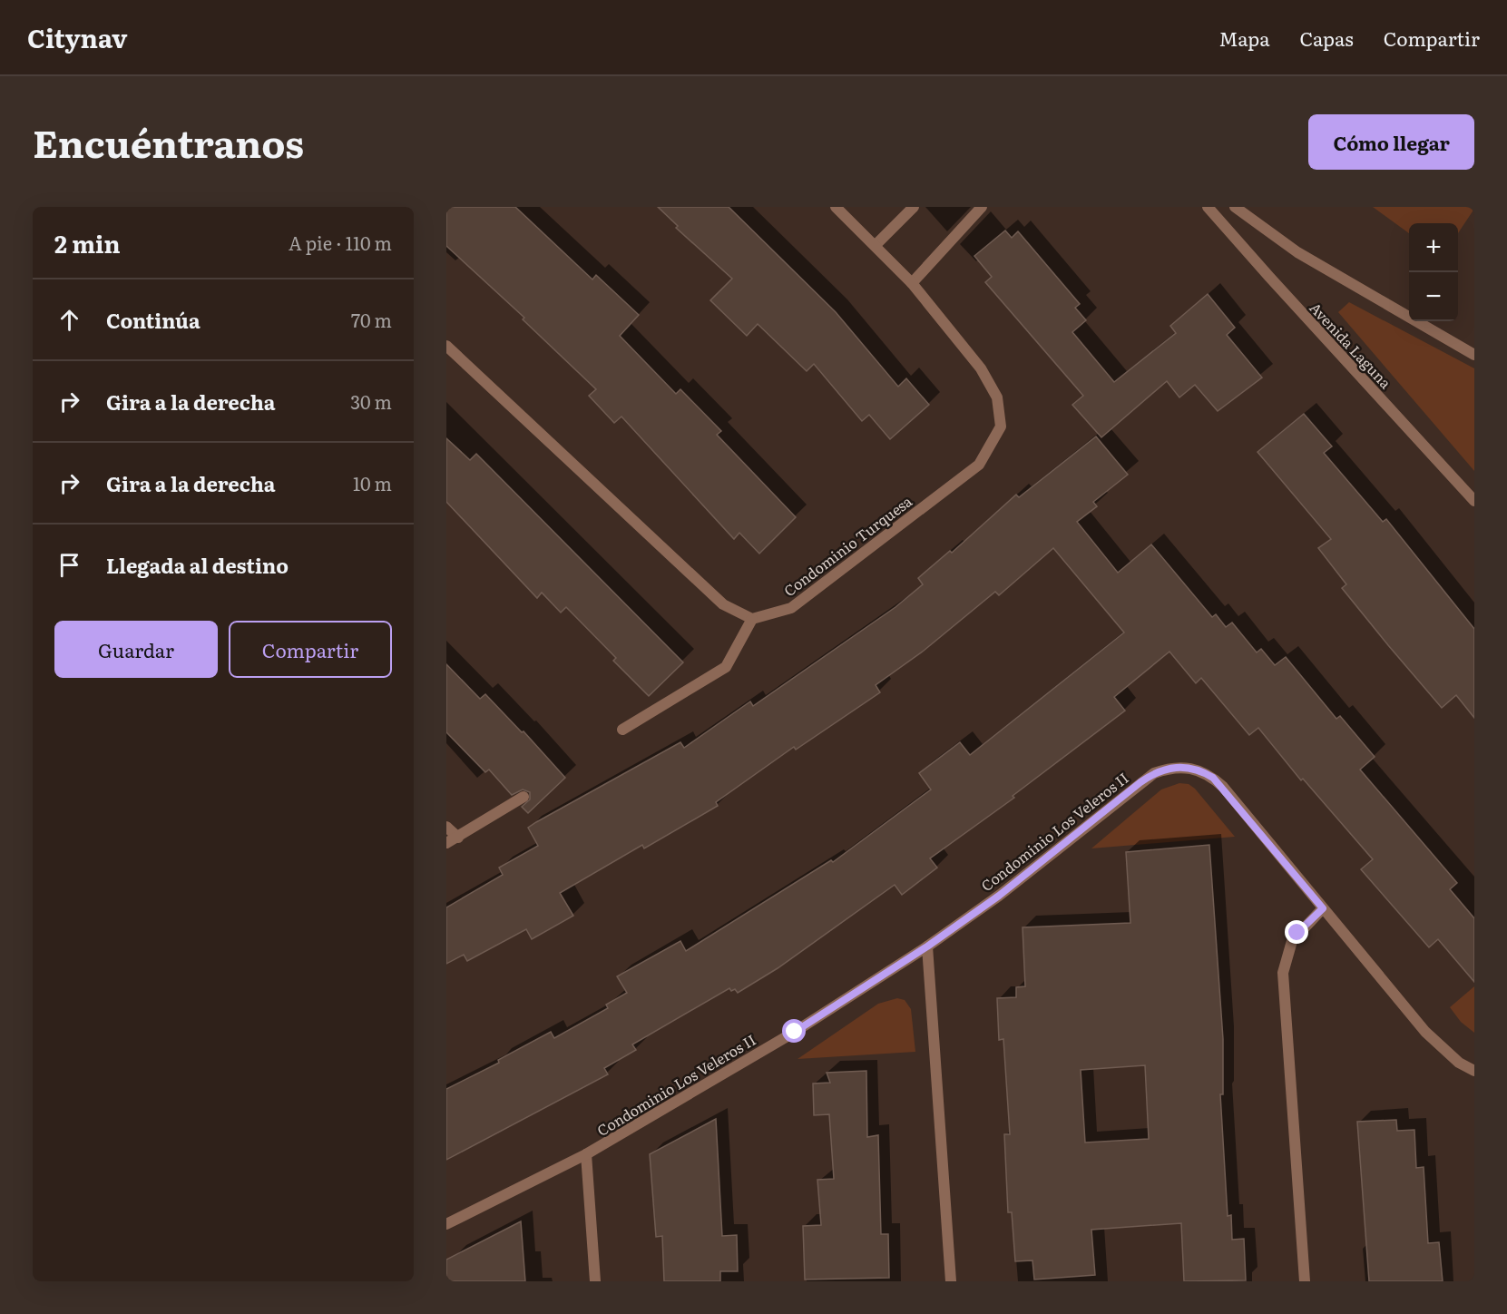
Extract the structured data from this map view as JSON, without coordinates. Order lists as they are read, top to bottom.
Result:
{
  "streets": {
    "street": ["Avenida Laguna", "Condominio Turquesa", "Condominio Los Veleros II"]
  },
  "page": {
    "header": "Citynav",
    "nav": ["Mapa", "Capas", "Compartir"],
    "title": "Encuéntranos",
    "buttons": [
      "Cómo llegar",
      ["Guardar", "Compartir"]
    ],
    "heading": ["2 min", "A pie · 110 m"],
    "map_buttons": ["+", "−"],
    "list": [
      ["Continúa", "70 m"],
      ["Gira a la derecha", "30 m"],
      ["Gira a la derecha", "10 m"],
      "Llegada al destino"
    ]
  }
}
